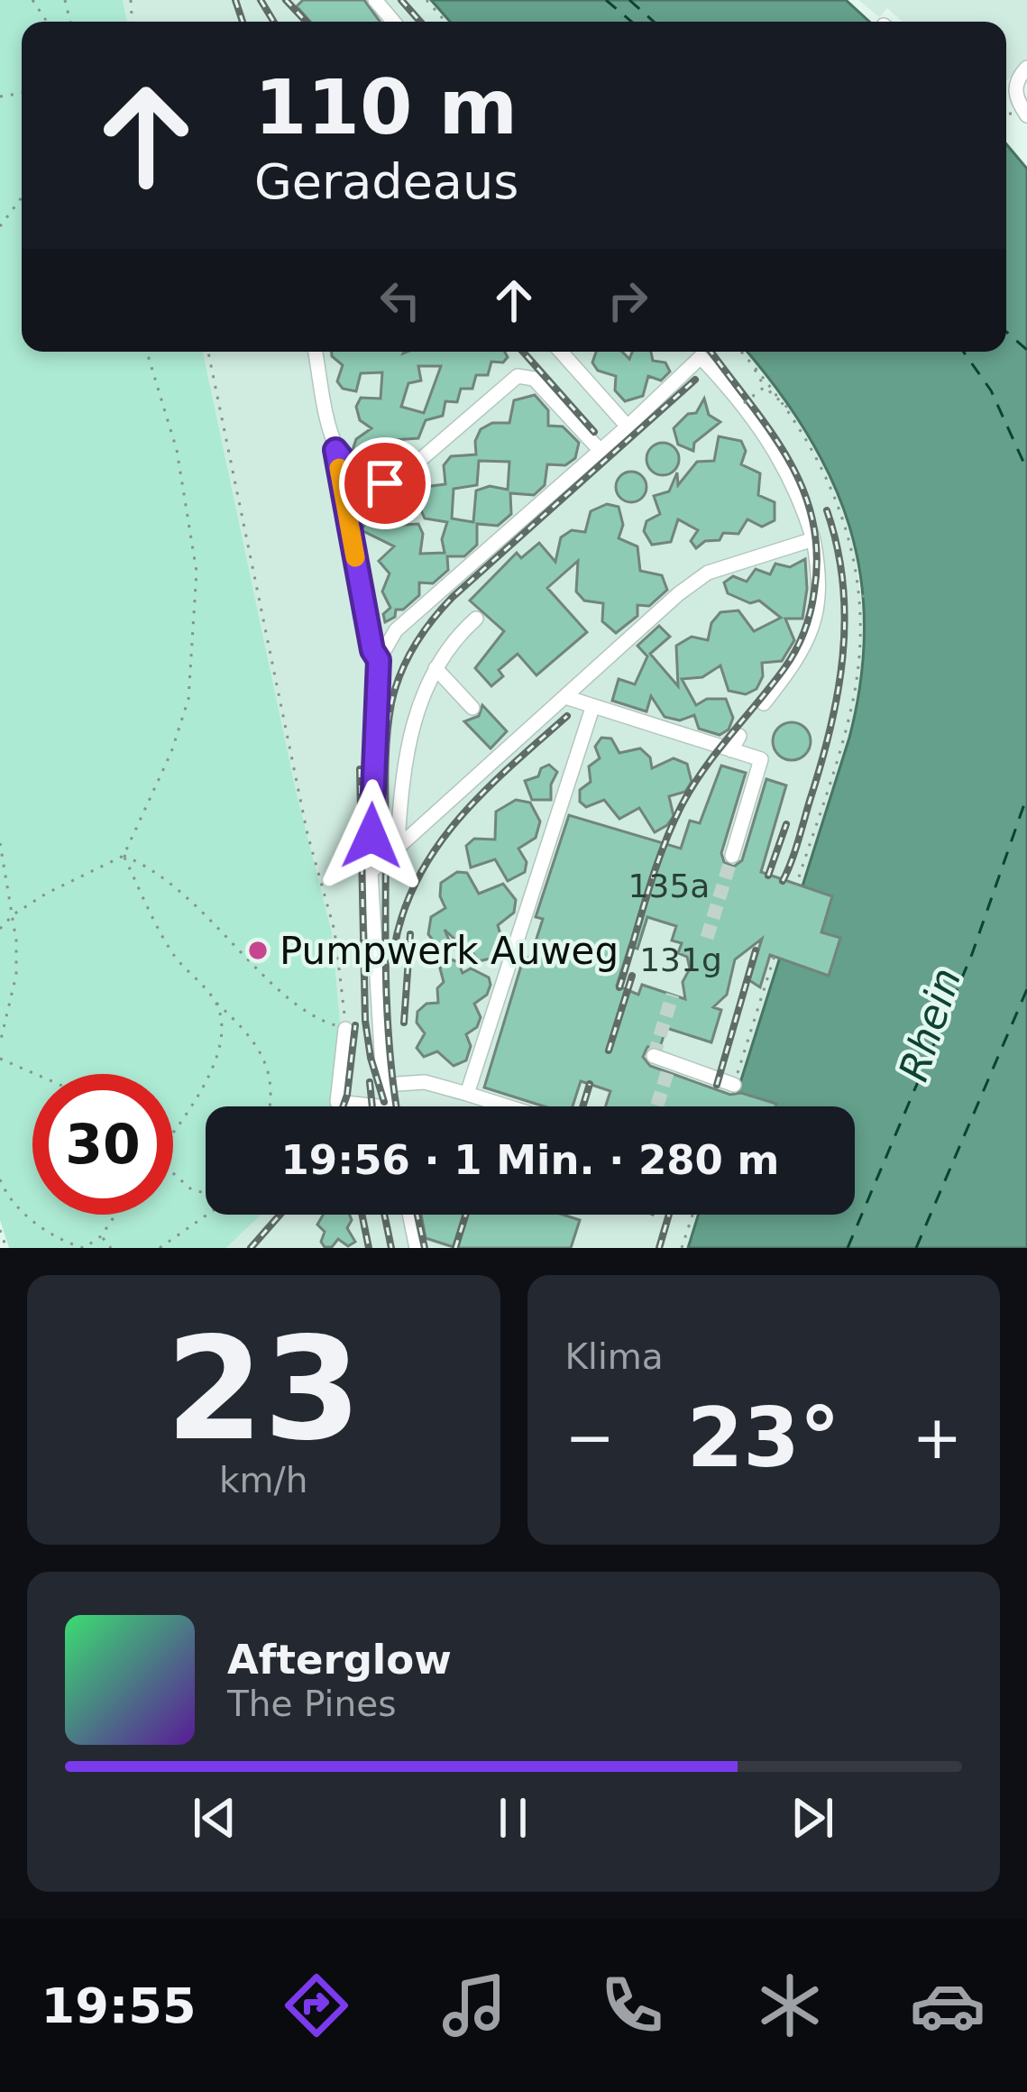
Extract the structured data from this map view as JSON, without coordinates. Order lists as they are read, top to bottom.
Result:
{
  "water": ["Rhein"],
  "places": ["Pumpwerk Auweg"],
  "house_numbers": ["135a", "131g"],
  "page": {
    "turn": ["110 m", "Geradeaus"],
    "limit": "30",
    "trip": "19:56 · 1 Min. · 280 m",
    "tile": [
      ["23", "km/h"],
      "Klima"
    ],
    "heat": ["−", "23°", "+"],
    "song": ["Afterglow", "The Pines"],
    "tabs": "19:55"
  }
}
